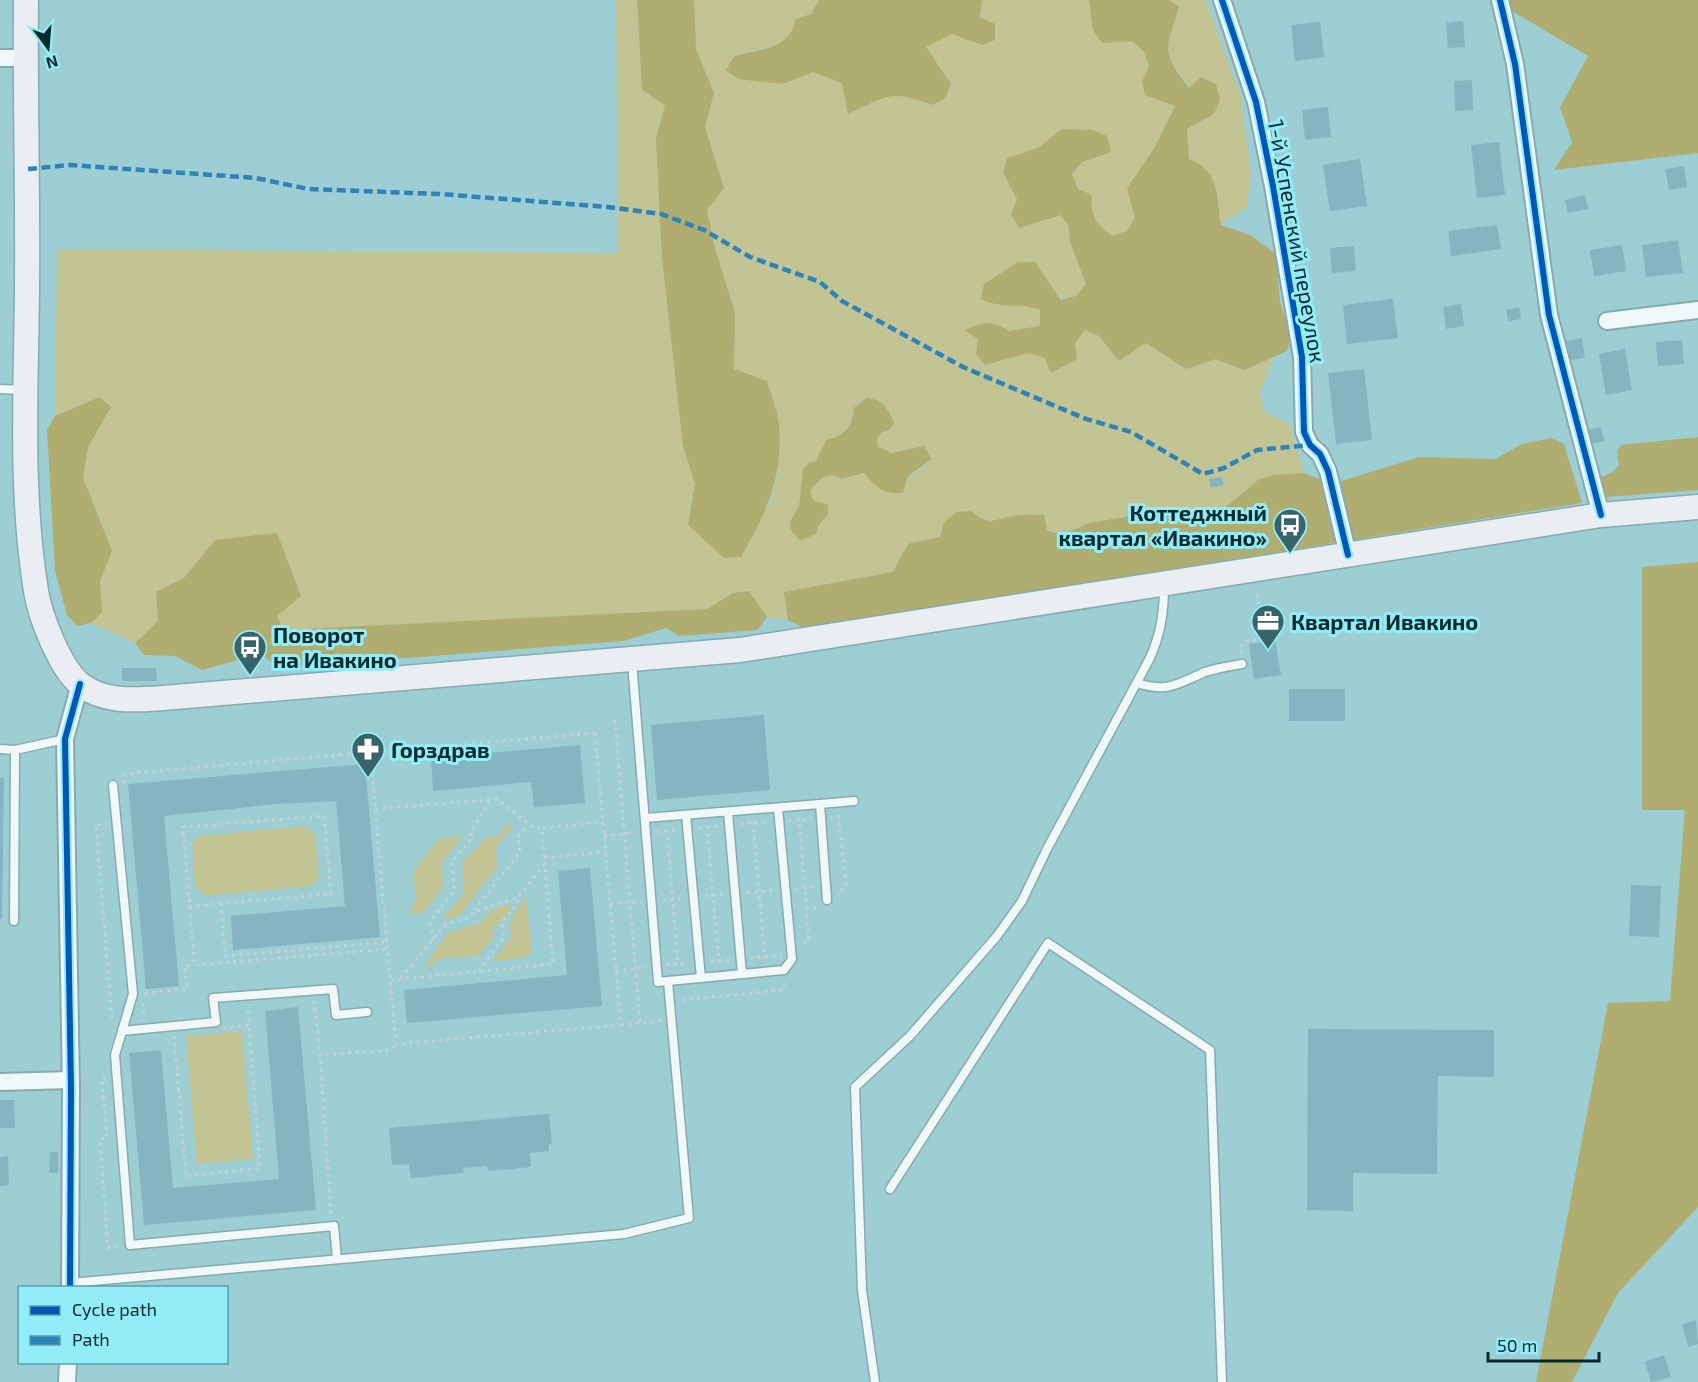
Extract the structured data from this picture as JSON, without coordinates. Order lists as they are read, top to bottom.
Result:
{
  "streets": {
    "street": ["1-й Успенский переулок"]
  },
  "places": {
    "bus stop": ["Коттеджный квартал «Ивакино»", "Поворот на Ивакино"],
    "office": ["Квартал Ивакино"],
    "pharmacy": ["Горздрав"]
  },
  "legend": ["Cycle path", "Path"],
  "scale_bar": "50 m",
  "north": "bottom"
}
